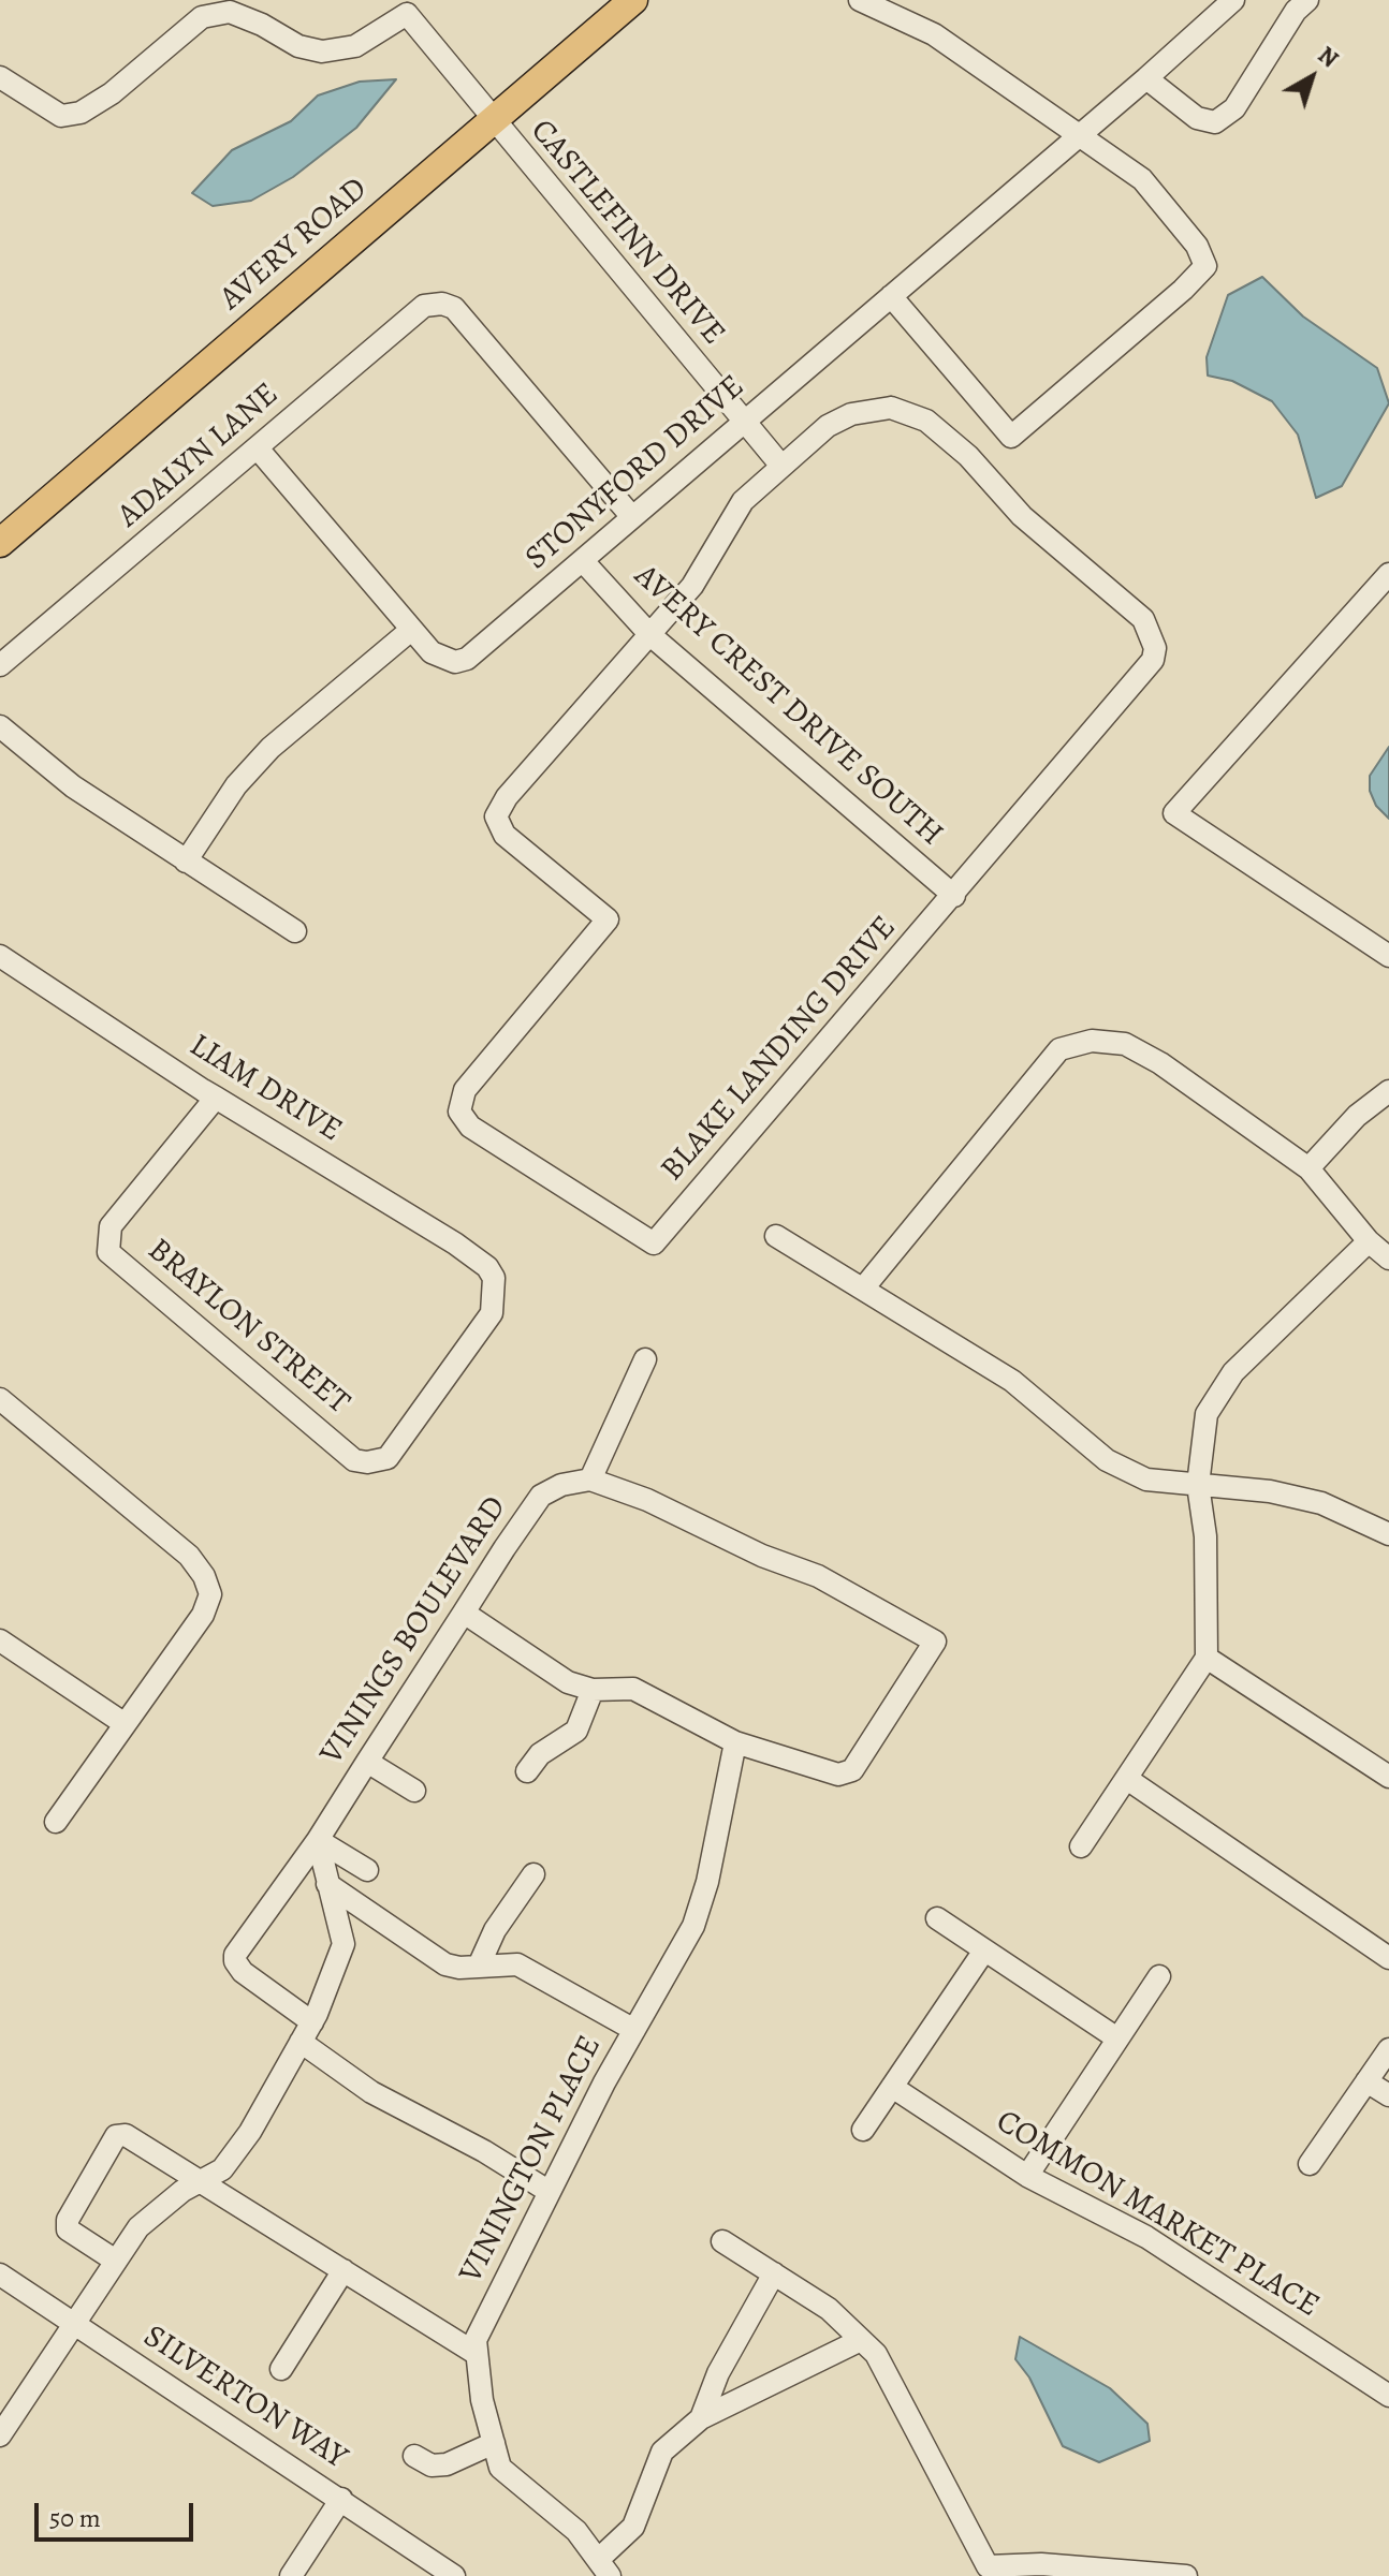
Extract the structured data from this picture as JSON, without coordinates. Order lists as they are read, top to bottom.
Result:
{
  "streets": {
    "main road": ["AVERY ROAD"],
    "street": [
      "CASTLEFINN DRIVE",
      "ADALYN LANE",
      "STONYFORD DRIVE",
      "AVERY CREST DRIVE SOUTH",
      "BLAKE LANDING DRIVE",
      "LIAM DRIVE",
      "BRAYLON STREET",
      "VININGS BOULEVARD",
      "VININGTON PLACE",
      "COMMON MARKET PLACE",
      "SILVERTON WAY"
    ]
  },
  "crossings": [
    ["CASTLEFINN DRIVE", "AVERY ROAD"],
    ["CASTLEFINN DRIVE", "STONYFORD DRIVE"],
    ["CASTLEFINN DRIVE", "BLAKE LANDING DRIVE"],
    ["ADALYN LANE", "STONYFORD DRIVE"],
    ["STONYFORD DRIVE", "AVERY CREST DRIVE SOUTH"],
    ["AVERY CREST DRIVE SOUTH", "BLAKE LANDING DRIVE"],
    ["LIAM DRIVE", "BRAYLON STREET"]
  ],
  "scale_bar": "50 m",
  "north": "top right"
}
